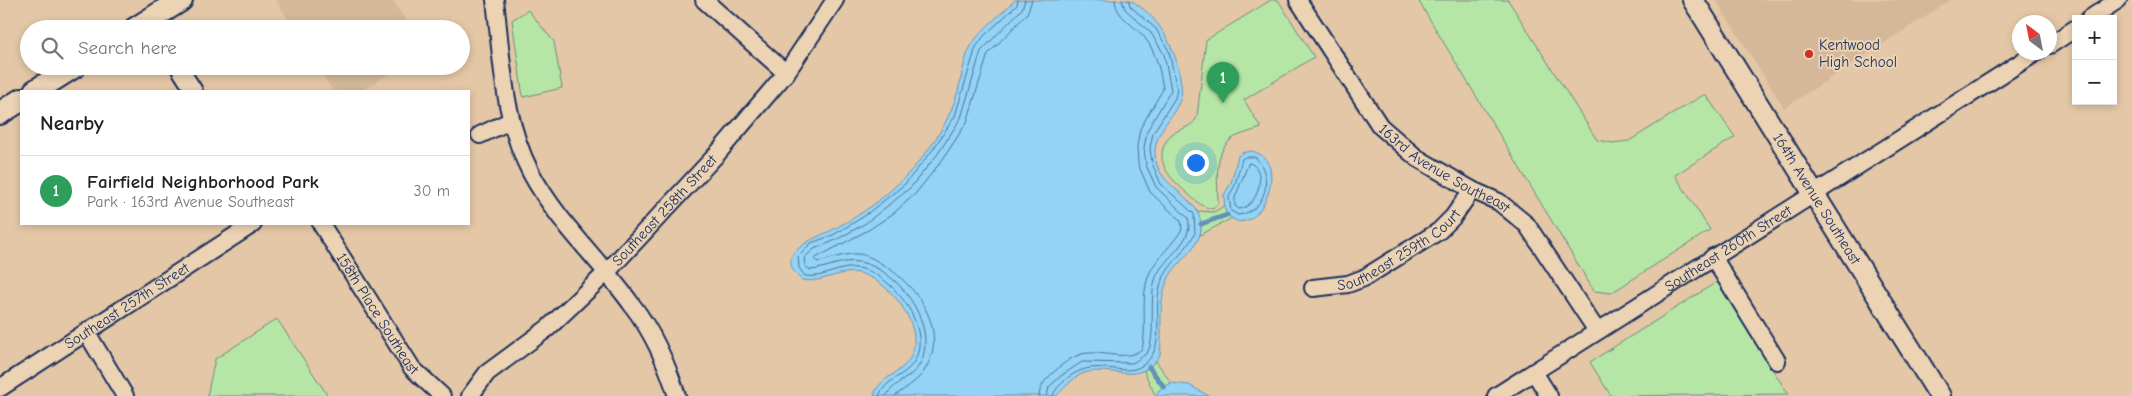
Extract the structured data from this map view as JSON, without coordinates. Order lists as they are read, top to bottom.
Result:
{
  "streets": {
    "street": [
      "163rd Avenue Southeast",
      "164th Avenue Southeast",
      "Southeast 258th Street",
      "Southeast 259th Court",
      "Southeast 260th Street",
      "Southeast 257th Street",
      "158th Place Southeast"
    ]
  },
  "crossings": [
    ["163rd Avenue Southeast", "Southeast 259th Court"],
    ["163rd Avenue Southeast", "Southeast 260th Street"],
    ["164th Avenue Southeast", "Southeast 260th Street"]
  ],
  "places": ["Kentwood High School"],
  "north": "top left",
  "page": {
    "map_buttons": ["+", "−"],
    "search": "Search here",
    "pins": "1",
    "heading": "Nearby",
    "list": [
      {
        "mark": "1",
        "name": "Fairfield Neighborhood Park",
        "note": "Park · 163rd Avenue Southeast",
        "value": "30 m"
      }
    ]
  }
}
